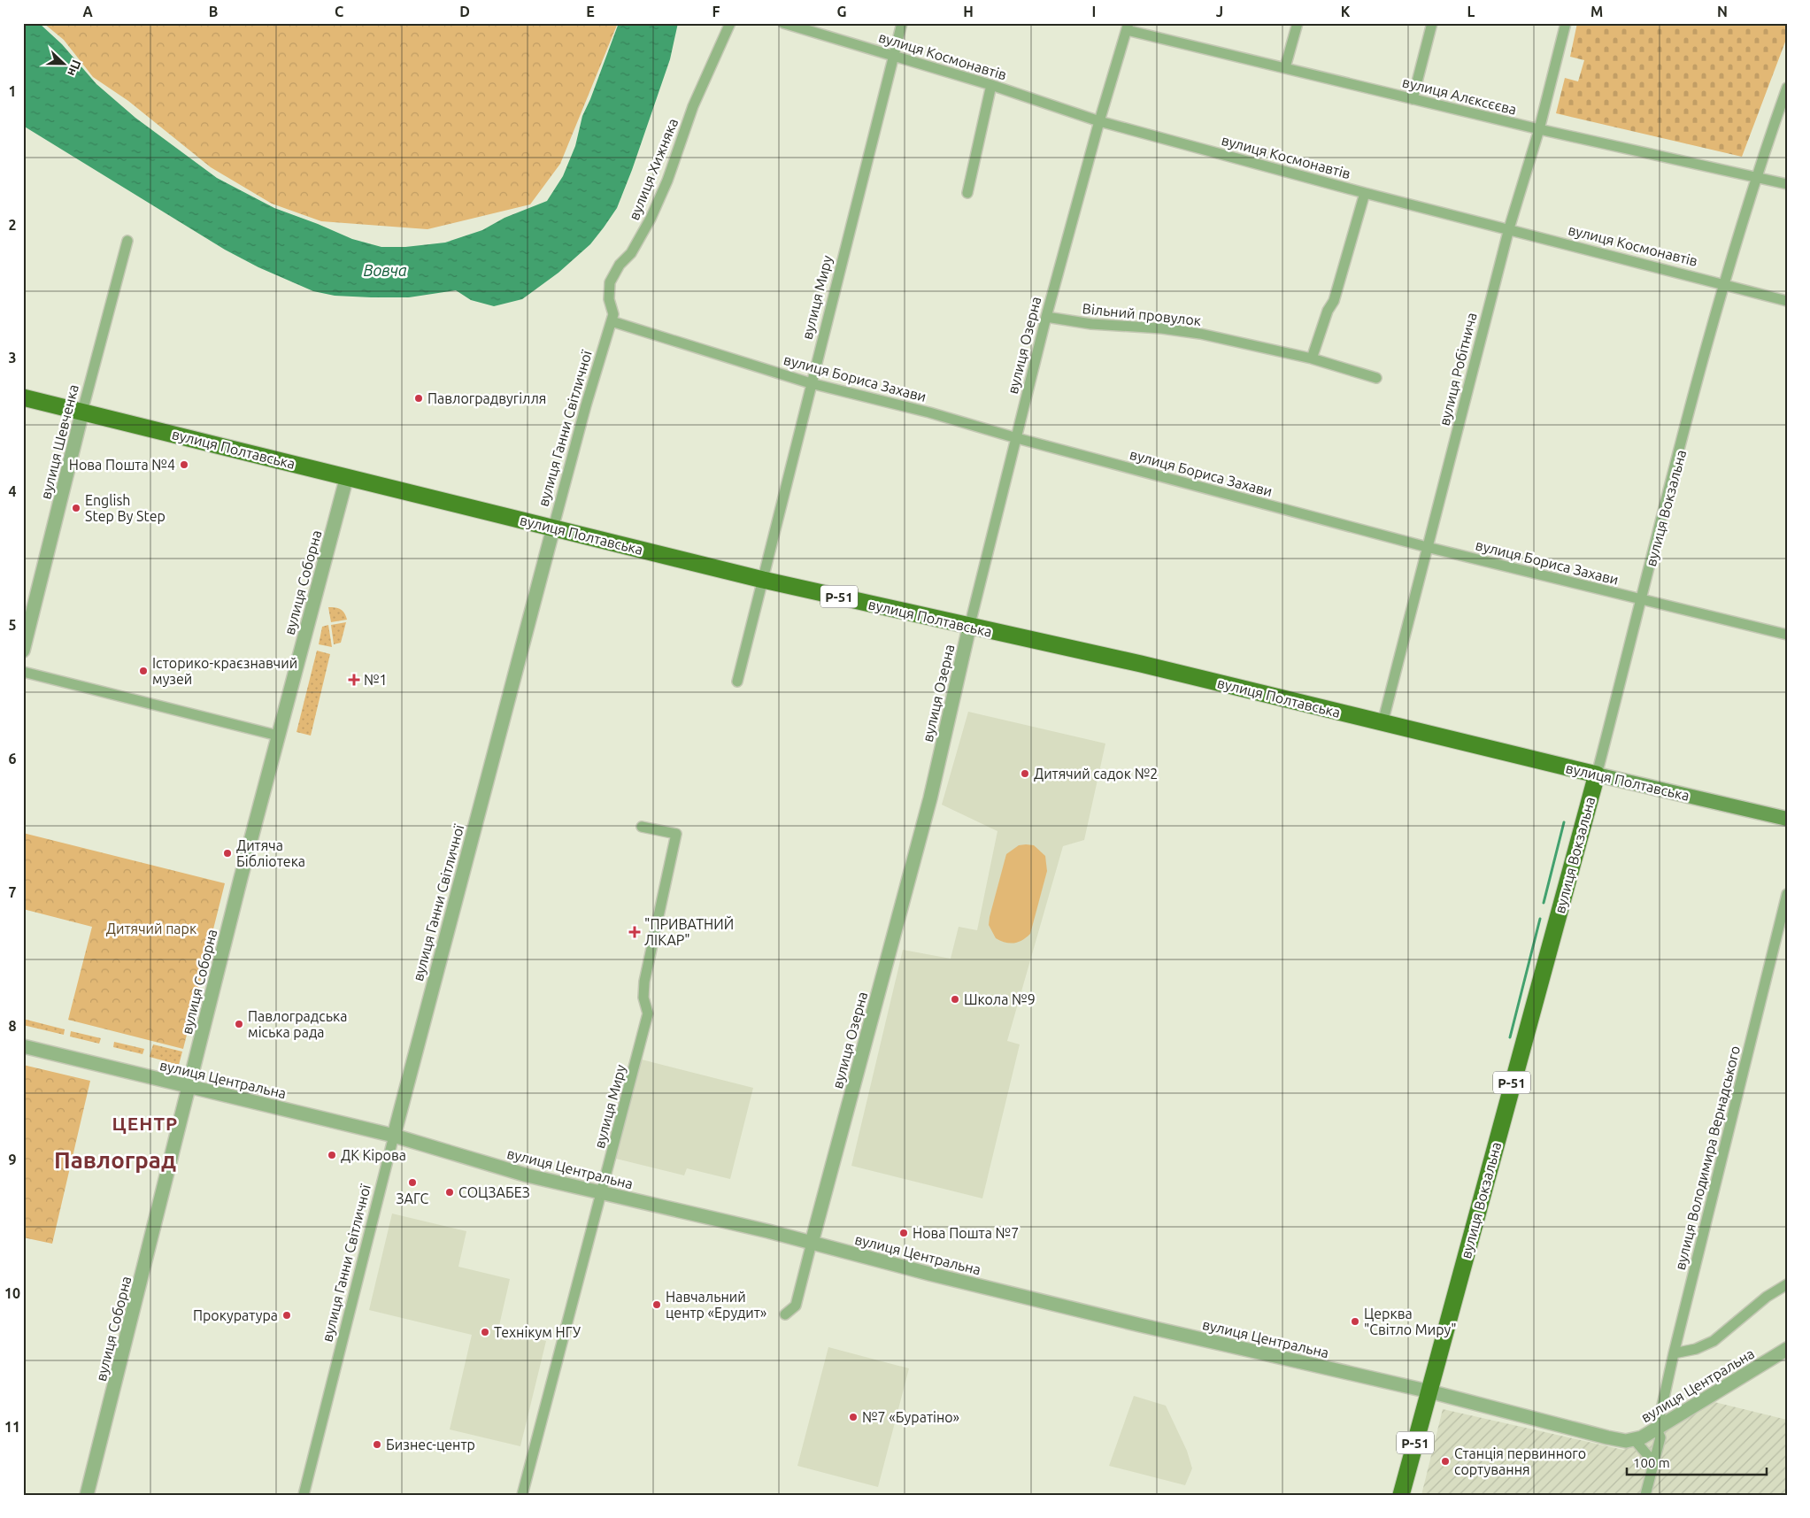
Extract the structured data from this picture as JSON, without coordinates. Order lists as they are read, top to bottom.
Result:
{
  "streets": {
    "main road": ["вулиця Полтавська", "вулиця Вокзальна", "Р-51"],
    "street": [
      "вулиця Космонавтів",
      "вулиця Алєксєєва",
      "вулиця Хижняка",
      "вулиця Миру",
      "Вільний провулок",
      "вулиця Озерна",
      "вулиця Робітнича",
      "вулиця Бориса Захави",
      "вулиця Ганни Світличної",
      "вулиця Шевченка",
      "вулиця Соборна",
      "вулиця Центральна",
      "вулиця Володимира Вернадського"
    ]
  },
  "crossings": [
    ["вулиця Космонавтів", "вулиця Миру"],
    ["вулиця Космонавтів", "вулиця Озерна"],
    ["вулиця Космонавтів", "вулиця Робітнича"],
    ["вулиця Космонавтів", "вулиця Вокзальна"],
    ["вулиця Алєксєєва", "вулиця Озерна"],
    ["вулиця Алєксєєва", "вулиця Робітнича"],
    ["вулиця Алєксєєва", "вулиця Вокзальна"],
    ["вулиця Хижняка", "вулиця Бориса Захави"],
    ["вулиця Хижняка", "вулиця Ганни Світличної"],
    ["вулиця Миру", "вулиця Бориса Захави"],
    ["вулиця Миру", "вулиця Полтавська"],
    ["вулиця Миру", "вулиця Центральна"],
    ["Вільний провулок", "вулиця Озерна"],
    ["вулиця Озерна", "вулиця Бориса Захави"],
    ["вулиця Озерна", "вулиця Полтавська"],
    ["вулиця Озерна", "вулиця Центральна"],
    ["вулиця Робітнича", "вулиця Бориса Захави"],
    ["вулиця Робітнича", "вулиця Полтавська"],
    ["вулиця Бориса Захави", "вулиця Ганни Світличної"],
    ["вулиця Бориса Захави", "вулиця Вокзальна"],
    ["вулиця Ганни Світличної", "вулиця Полтавська"],
    ["вулиця Ганни Світличної", "вулиця Центральна"],
    ["вулиця Шевченка", "вулиця Полтавська"],
    ["вулиця Полтавська", "вулиця Вокзальна"],
    ["вулиця Полтавська", "вулиця Соборна"],
    ["вулиця Вокзальна", "вулиця Центральна"],
    ["вулиця Соборна", "вулиця Центральна"],
    ["вулиця Центральна", "вулиця Володимира Вернадського"]
  ],
  "districts": ["ЦЕНТР", "Павлоград"],
  "water": ["Вовча"],
  "parks": ["Дитячий парк"],
  "places": {
    "other": [
      "Павлоградвугілля",
      "Нова Пошта №4",
      "English Step By Step",
      "Історико-краєзнавчий музей",
      "Дитячий садок №2",
      "Дитяча Бiблiотека",
      "Школа №9",
      "Павлоградська міська рада",
      "ДК Кірова",
      "ЗАГС",
      "СОЦЗАБЕЗ",
      "Нова Пошта №7",
      "Навчальний центр «Ерудит»",
      "Прокуратура",
      "Церква \"Світло Миру\"",
      "Технікум НГУ",
      "№7 «Буратіно»",
      "Бизнес-центр",
      "Станція первинного сортування"
    ],
    "health": ["№1", "\"ПРИВАТНИЙ ЛІКАР\""]
  },
  "scale_bar": "100 m",
  "north": "right",
  "grid": {
    "columns": [
      "A",
      "B",
      "C",
      "D",
      "E",
      "F",
      "G",
      "H",
      "I",
      "J",
      "K",
      "L",
      "M",
      "N"
    ],
    "rows": [
      "1",
      "2",
      "3",
      "4",
      "5",
      "6",
      "7",
      "8",
      "9",
      "10",
      "11"
    ]
  }
}
